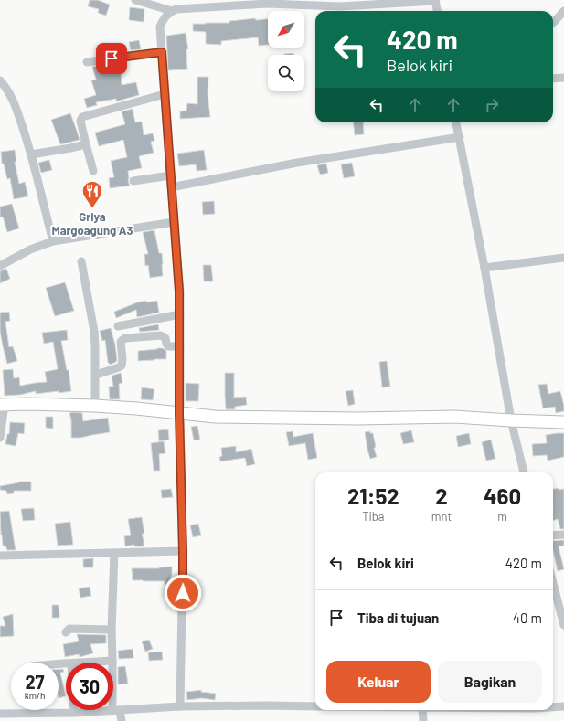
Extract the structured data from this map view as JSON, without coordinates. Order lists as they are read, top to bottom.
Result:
{
  "places": {
    "restaurant": ["Griya Margoagung A3"]
  },
  "north": "bottom left",
  "page": {
    "turn": ["420 m", "Belok kiri"],
    "eta": [
      "21:52",
      "Tiba",
      "2",
      "mnt",
      "460",
      "m"
    ],
    "list": [
      {
        "name": "Belok kiri",
        "value": "420 m"
      },
      {
        "name": "Tiba di tujuan",
        "value": "40 m"
      }
    ],
    "buttons": ["Keluar", "Bagikan"],
    "speed": "27 km/h",
    "limit": "30"
  }
}
